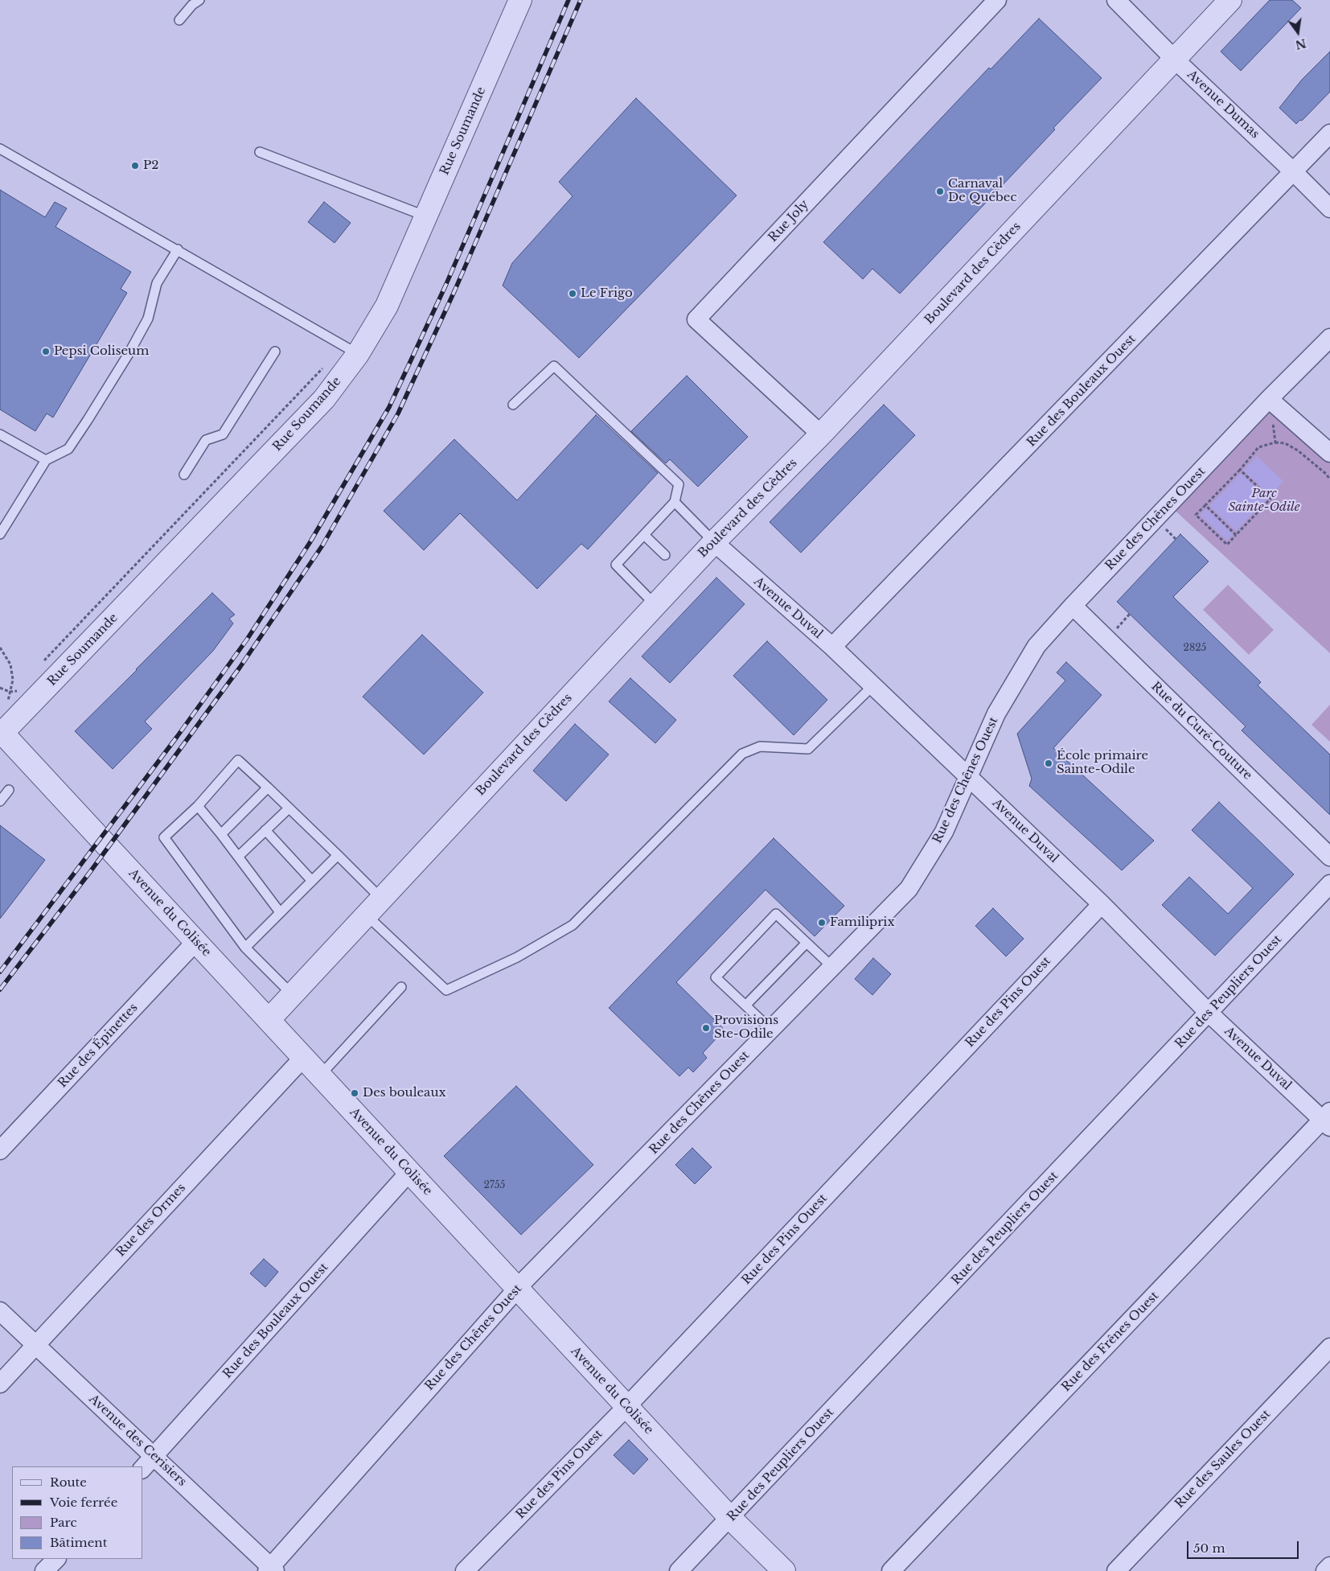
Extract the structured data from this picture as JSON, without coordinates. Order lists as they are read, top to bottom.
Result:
{
  "streets": {
    "street": [
      "Avenue Dumas",
      "Rue Soumande",
      "Rue Joly",
      "Boulevard des Cèdres",
      "Rue des Bouleaux Ouest",
      "Rue des Chênes Ouest",
      "Avenue Duval",
      "Rue du Curé-Couture",
      "Avenue du Colisée",
      "Rue des Peupliers Ouest",
      "Rue des Pins Ouest",
      "Rue des Épinettes",
      "Rue des Ormes",
      "Rue des Frênes Ouest",
      "Avenue des Cerisiers",
      "Rue des Saules Ouest"
    ]
  },
  "crossings": [
    ["Avenue Dumas", "Boulevard des Cèdres"],
    ["Avenue Dumas", "Rue des Bouleaux Ouest"],
    ["Rue Soumande", "Avenue du Colisée"],
    ["Rue Joly", "Boulevard des Cèdres"],
    ["Boulevard des Cèdres", "Avenue Duval"],
    ["Boulevard des Cèdres", "Avenue du Colisée"],
    ["Rue des Bouleaux Ouest", "Avenue Duval"],
    ["Rue des Bouleaux Ouest", "Avenue du Colisée"],
    ["Rue des Bouleaux Ouest", "Avenue des Cerisiers"],
    ["Rue des Chênes Ouest", "Avenue Duval"],
    ["Rue des Chênes Ouest", "Rue du Curé-Couture"],
    ["Rue des Chênes Ouest", "Avenue du Colisée"],
    ["Rue des Chênes Ouest", "Avenue des Cerisiers"],
    ["Avenue Duval", "Rue des Peupliers Ouest"],
    ["Avenue Duval", "Rue des Pins Ouest"],
    ["Avenue Duval", "Rue des Frênes Ouest"],
    ["Avenue du Colisée", "Rue des Peupliers Ouest"],
    ["Avenue du Colisée", "Rue des Pins Ouest"],
    ["Avenue du Colisée", "Rue des Épinettes"],
    ["Avenue du Colisée", "Rue des Ormes"],
    ["Rue des Ormes", "Avenue des Cerisiers"]
  ],
  "parks": ["Parc Sainte-Odile"],
  "places": [
    "P2",
    "Carnaval De Québec",
    "Le Frigo",
    "Pepsi Coliseum",
    "École primaire Sainte-Odile",
    "Familiprix",
    "Provisions Ste-Odile",
    "Des bouleaux"
  ],
  "house_numbers": ["2825", "2755"],
  "legend": [
    "Route",
    "Voie ferrée",
    "Parc",
    "Bâtiment"
  ],
  "scale_bar": "50 m",
  "north": "bottom"
}
